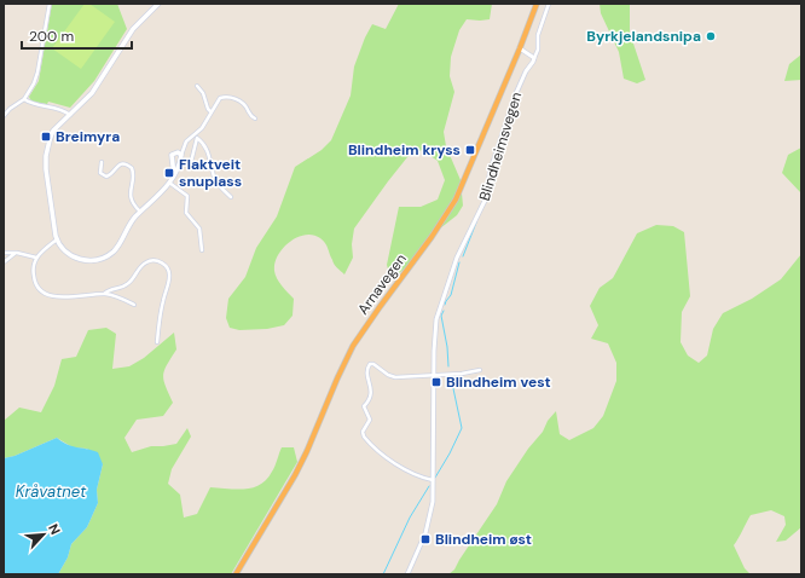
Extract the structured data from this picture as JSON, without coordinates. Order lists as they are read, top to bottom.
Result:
{
  "streets": {
    "highway": ["Arnavegen"],
    "street": ["Blindheimsvegen"]
  },
  "water": ["Kråvatnet"],
  "places": {
    "other": ["Byrkjelandsnipa"],
    "transit": [
      "Breimyra",
      "Blindheim kryss",
      "Flaktveit snuplass",
      "Blindheim vest",
      "Blindheim øst"
    ]
  },
  "scale_bar": "200 m",
  "north": "top right"
}
